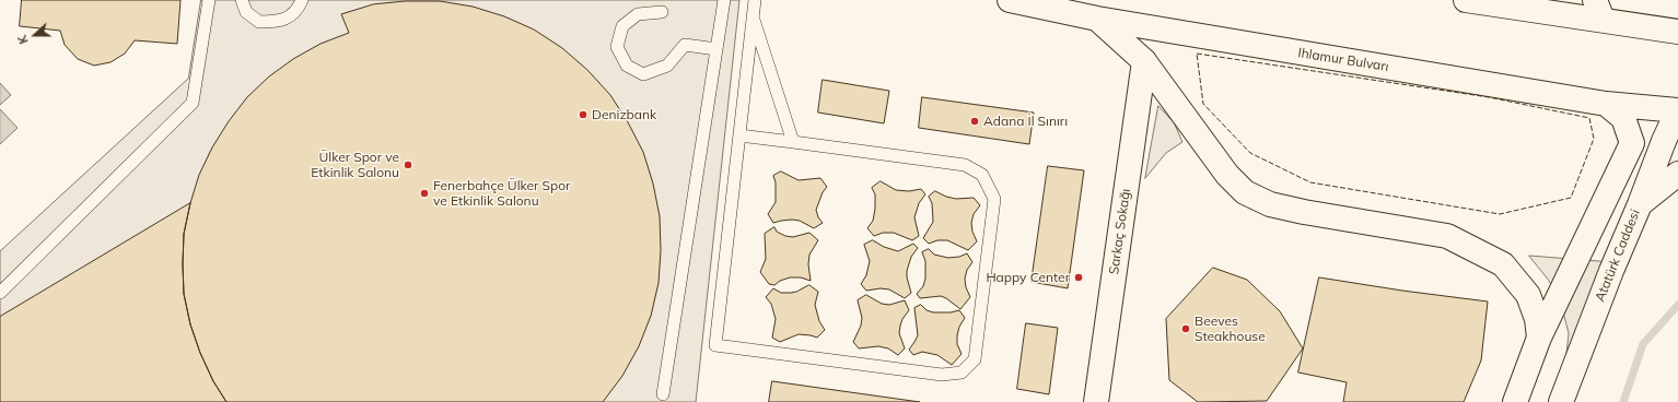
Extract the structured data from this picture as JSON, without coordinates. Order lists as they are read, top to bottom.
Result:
{
  "streets": {
    "main road": ["Ihlamur Bulvarı", "Sarkaç Sokağı", "Atatürk Caddesi"]
  },
  "crossings": [
    ["Ihlamur Bulvarı", "Atatürk Caddesi"]
  ],
  "places": [
    "Denizbank",
    "Adana İl Sınırı",
    "Ülker Spor ve Etkinlik Salonu",
    "Fenerbahçe Ülker Spor ve Etkinlik Salonu",
    "Happy Center",
    "Beeves Steakhouse"
  ],
  "north": "left"
}
